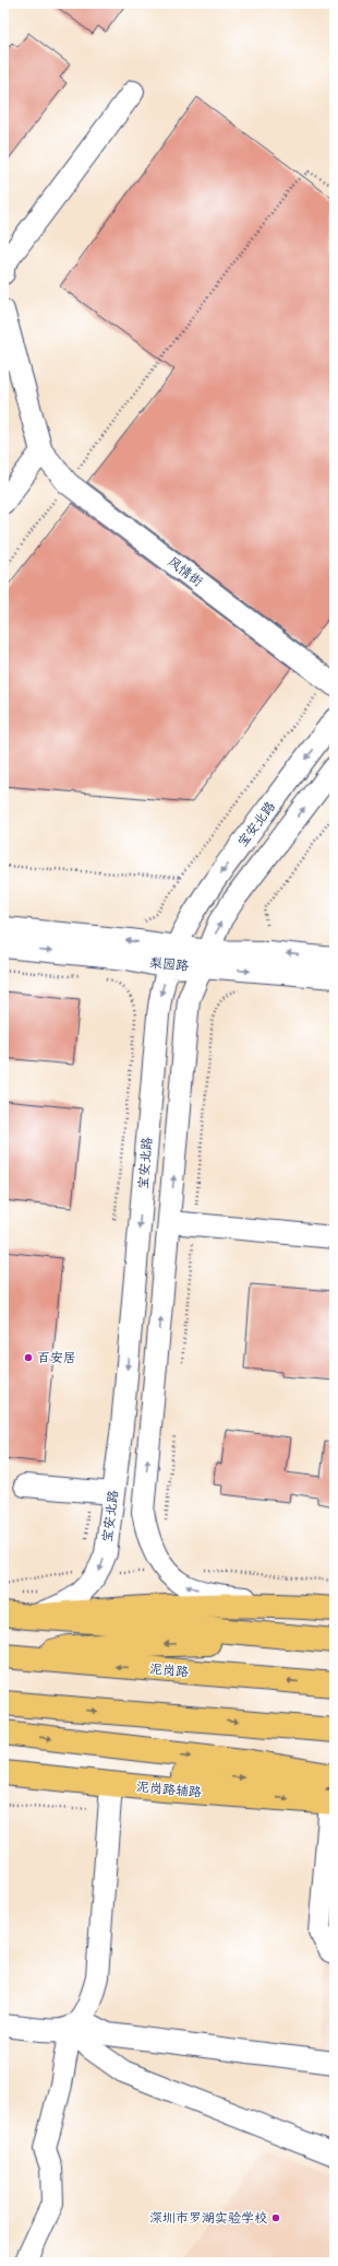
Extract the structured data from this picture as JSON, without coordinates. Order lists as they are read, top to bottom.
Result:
{
  "streets": {
    "main road": ["泥岗路", "泥岗路辅路"],
    "street": ["风情街", "宝安北路", "梨园路"]
  },
  "crossings": [
    ["宝安北路", "梨园路"]
  ],
  "places": ["百安居", "深圳市罗湖实验学校"]
}
